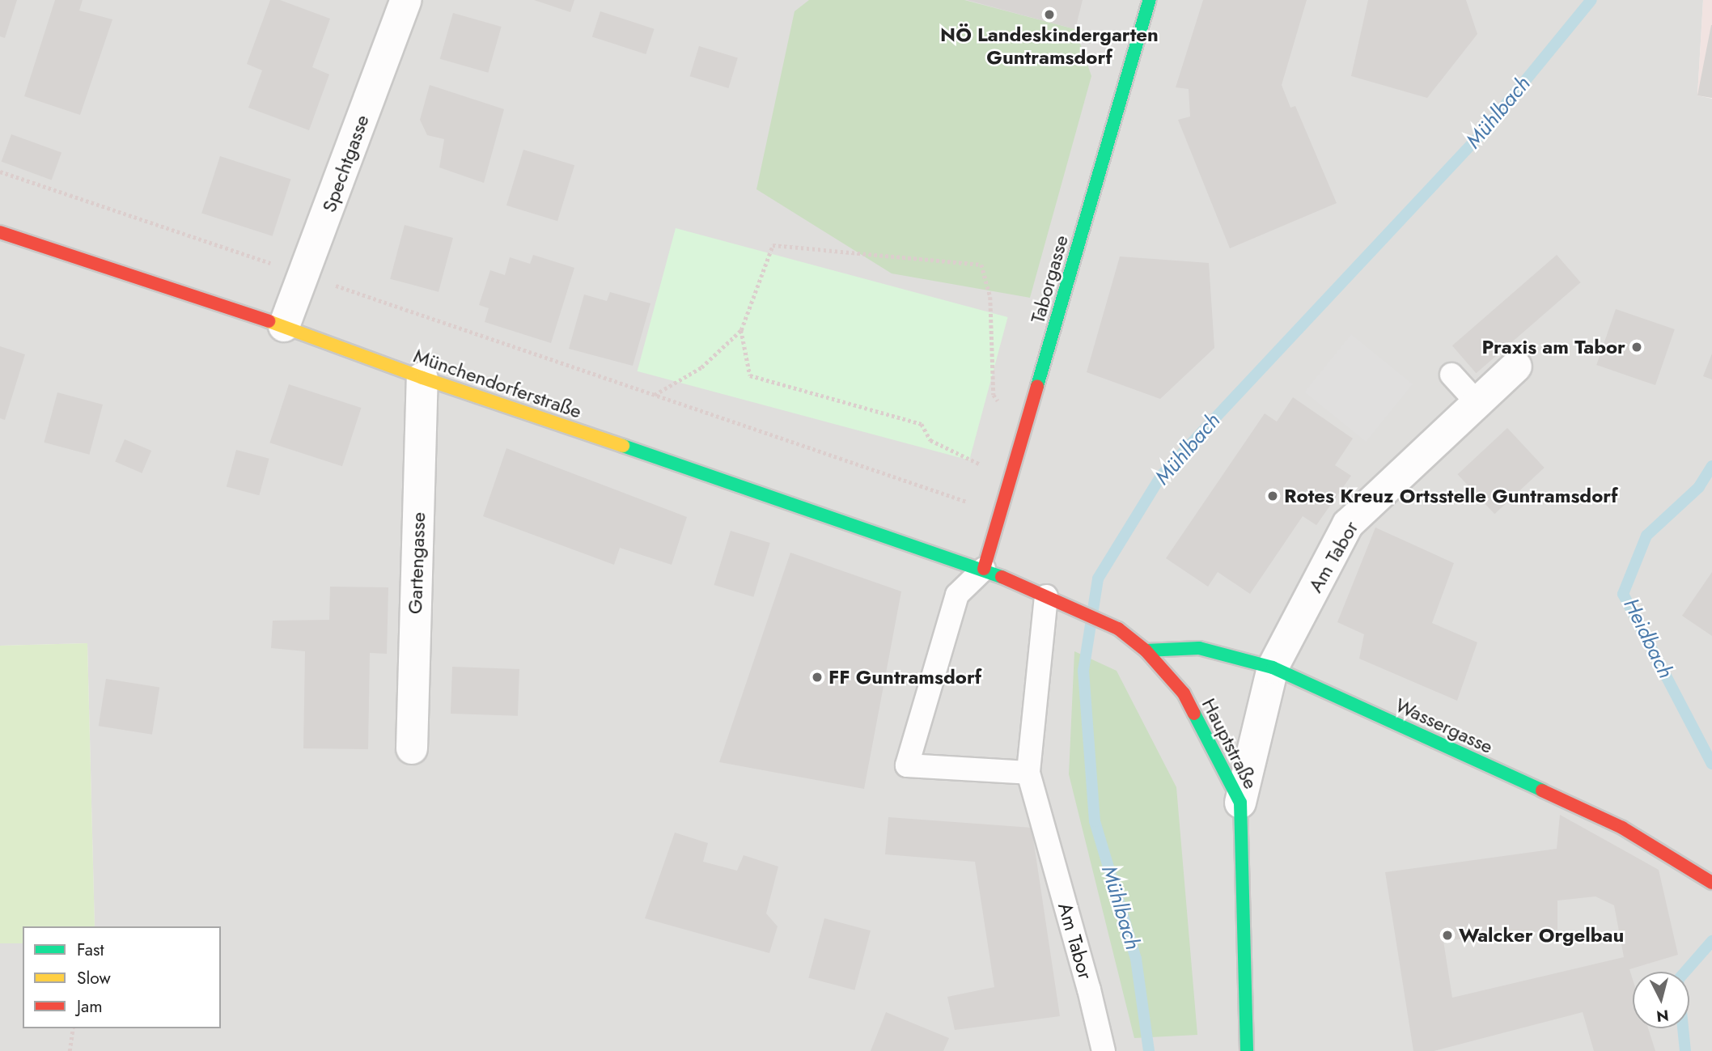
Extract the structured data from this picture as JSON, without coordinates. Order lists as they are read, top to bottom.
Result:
{
  "streets": {
    "street": [
      "Spechtgasse",
      "Taborgasse",
      "Münchendorferstraße",
      "Am Tabor",
      "Gartengasse",
      "Wassergasse",
      "Hauptstraße"
    ]
  },
  "crossings": [
    ["Spechtgasse", "Münchendorferstraße"],
    ["Taborgasse", "Münchendorferstraße"],
    ["Taborgasse", "Hauptstraße"],
    ["Münchendorferstraße", "Gartengasse"],
    ["Münchendorferstraße", "Hauptstraße"],
    ["Am Tabor", "Wassergasse"],
    ["Am Tabor", "Hauptstraße"],
    ["Wassergasse", "Hauptstraße"]
  ],
  "water": ["Mühlbach", "Heidbach"],
  "places": [
    "NÖ Landeskindergarten Guntramsdorf",
    "Praxis am Tabor",
    "Rotes Kreuz Ortsstelle Guntramsdorf",
    "FF Guntramsdorf",
    "Walcker Orgelbau"
  ],
  "legend": ["Fast", "Slow", "Jam"],
  "north": "bottom"
}
